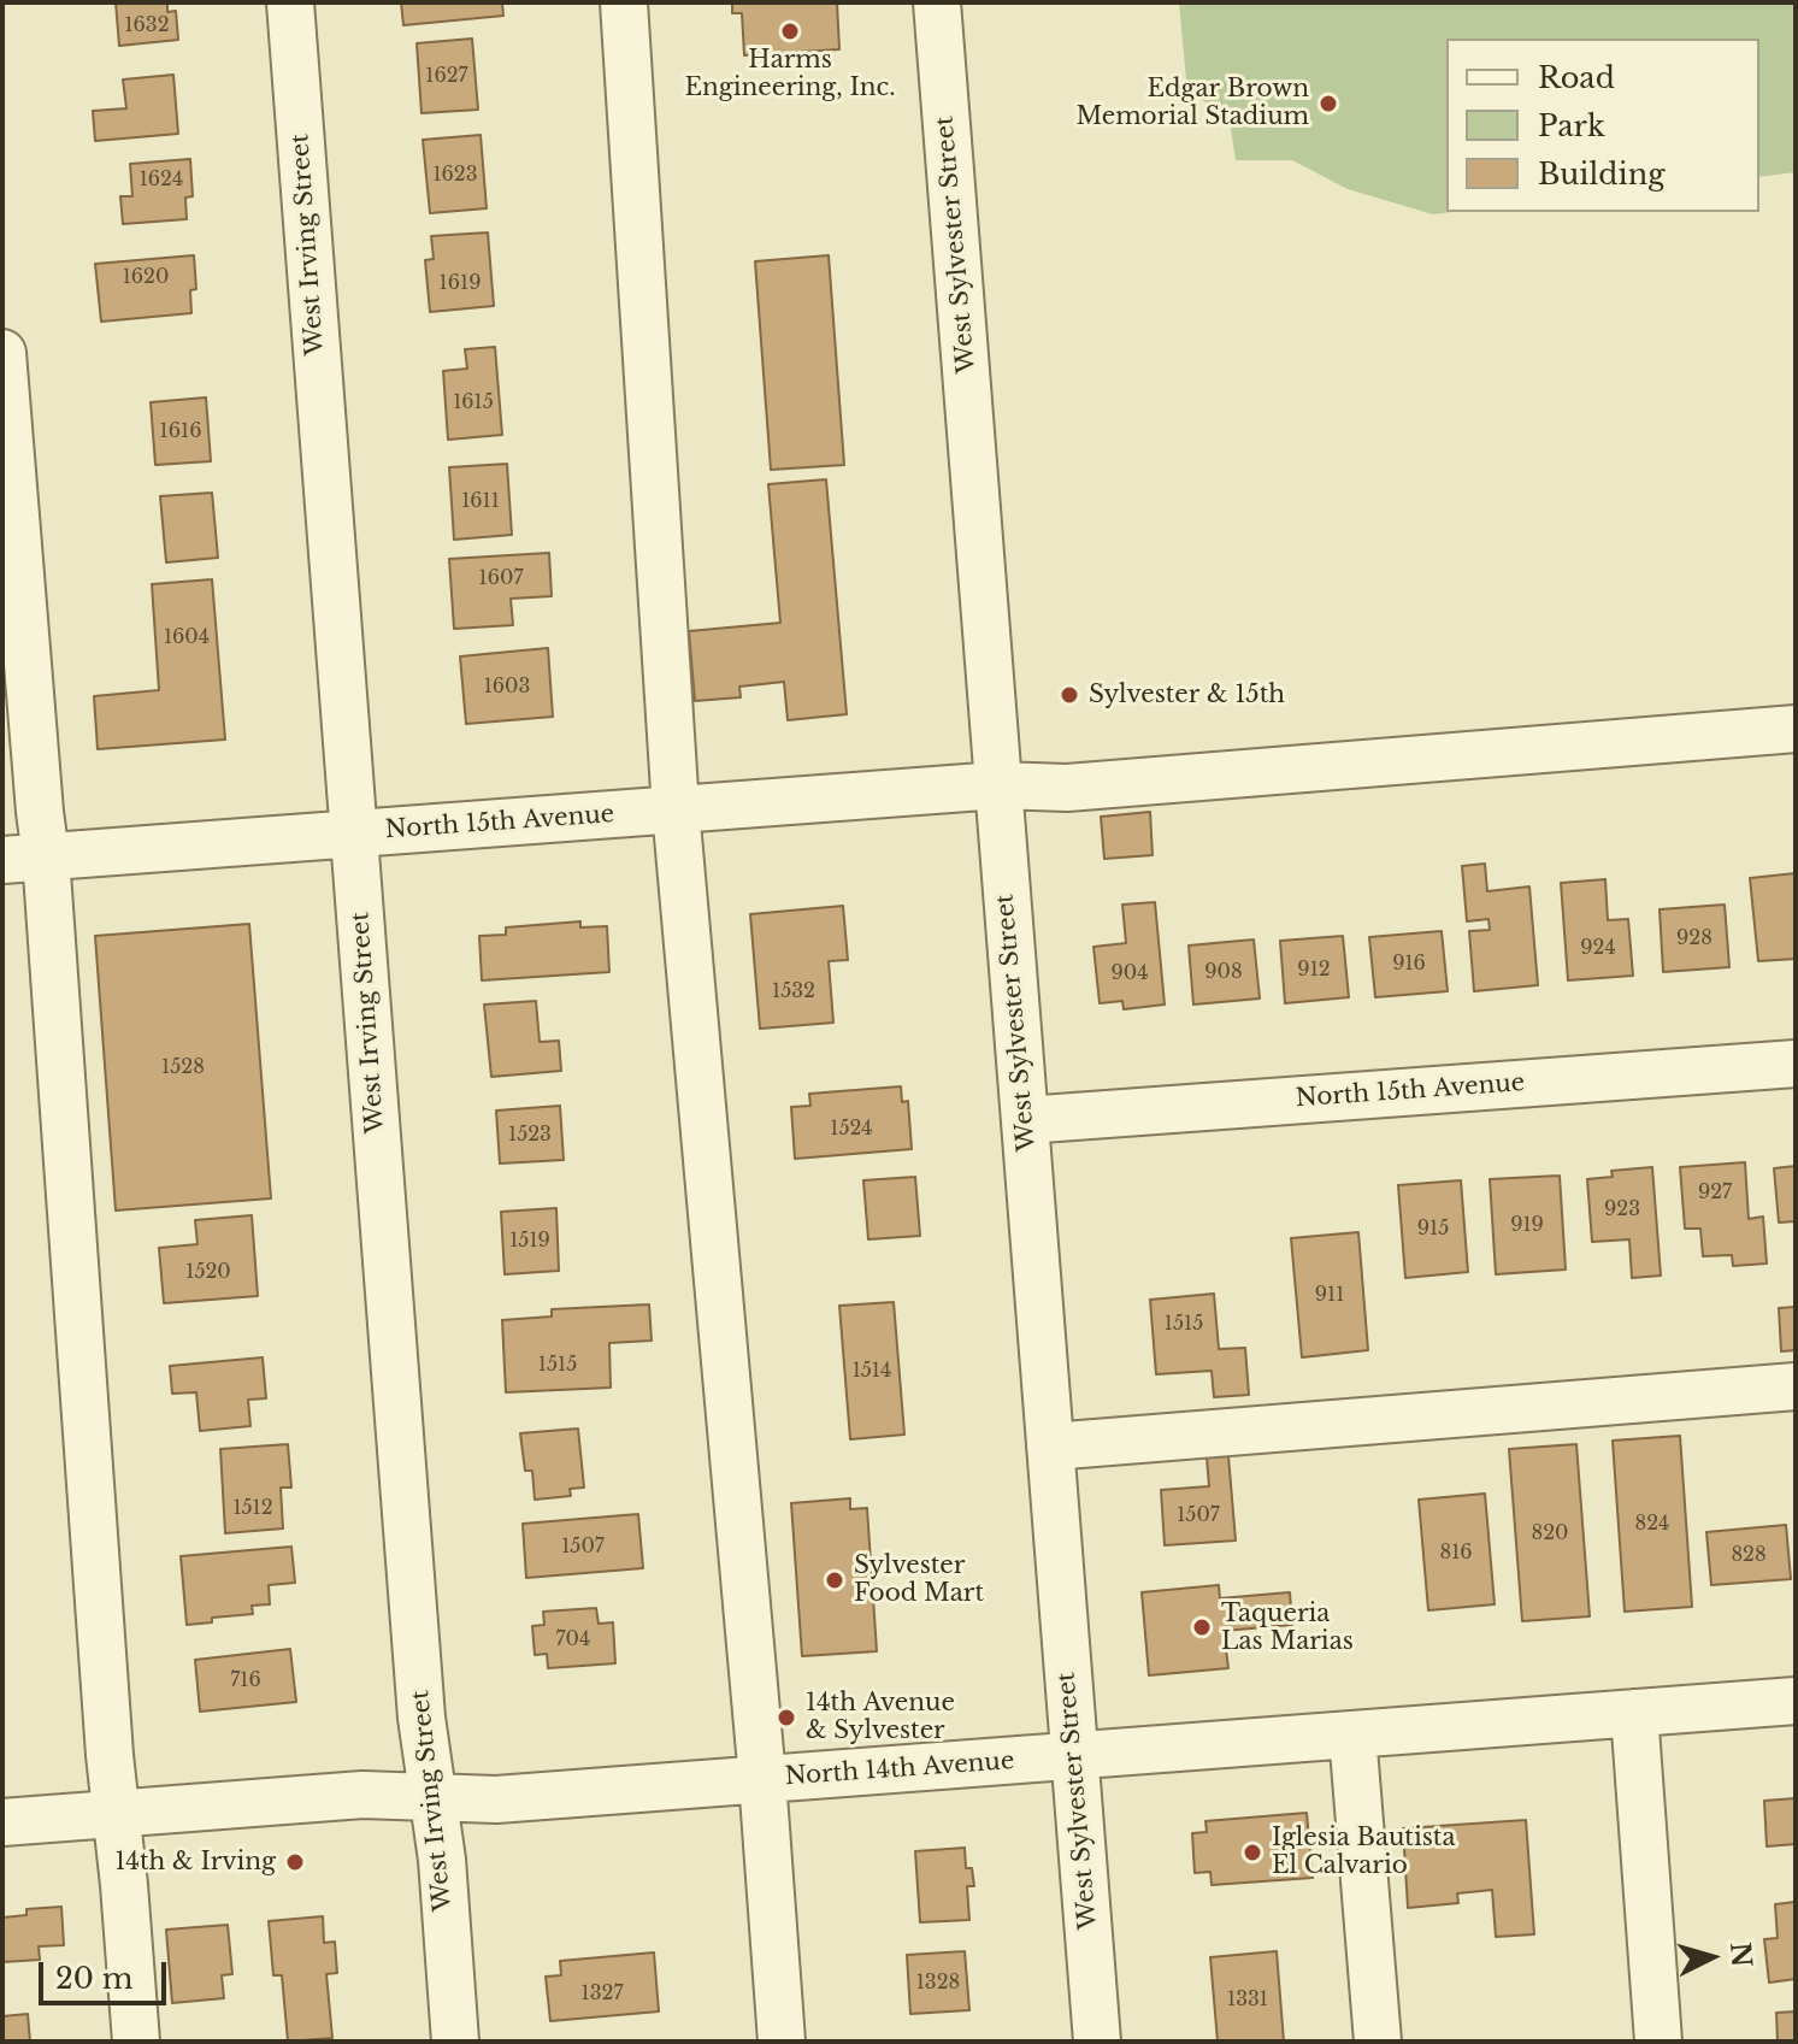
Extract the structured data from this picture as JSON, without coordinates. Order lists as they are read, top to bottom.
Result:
{
  "streets": {
    "street": [
      "West Irving Street",
      "West Sylvester Street",
      "North 15th Avenue",
      "North 14th Avenue"
    ]
  },
  "crossings": [
    ["West Irving Street", "North 15th Avenue"],
    ["West Irving Street", "North 14th Avenue"],
    ["West Sylvester Street", "North 15th Avenue"],
    ["West Sylvester Street", "North 14th Avenue"]
  ],
  "places": [
    "Harms Engineering, Inc.",
    "Edgar Brown Memorial Stadium",
    "Sylvester & 15th",
    "Sylvester Food Mart",
    "Taqueria Las Marias",
    "14th Avenue & Sylvester",
    "Iglesia Bautista El Calvario",
    "14th & Irving"
  ],
  "house_numbers": [
    "1632",
    "1627",
    "1623",
    "1624",
    "1620",
    "1619",
    "1615",
    "1616",
    "1611",
    "1607",
    "1604",
    "1603",
    "928",
    "924",
    "916",
    "912",
    "908",
    "904",
    "1532",
    "1528",
    "1524",
    "1523",
    "927",
    "923",
    "919",
    "915",
    "1519",
    "1520",
    "911",
    "1515",
    "1515",
    "1514",
    "1512",
    "1507",
    "824",
    "820",
    "1507",
    "816",
    "828",
    "704",
    "716",
    "1328",
    "1327",
    "1331"
  ],
  "legend": ["Road", "Park", "Building"],
  "scale_bar": "20 m",
  "north": "right"
}
